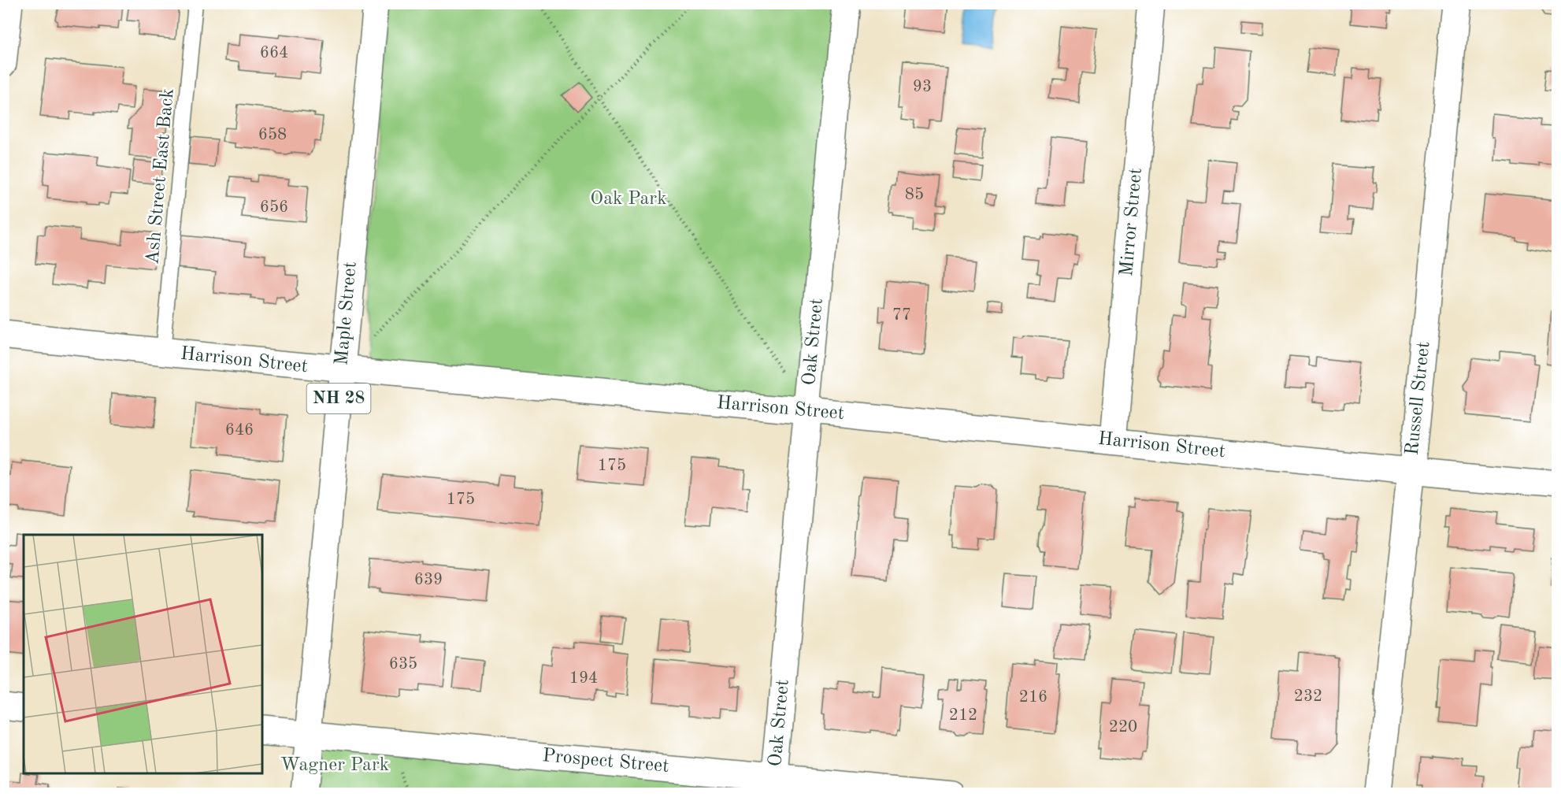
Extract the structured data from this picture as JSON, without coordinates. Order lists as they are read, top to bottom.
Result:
{
  "streets": {
    "street": [
      "Mirror Street",
      "Maple Street",
      "Oak Street",
      "Harrison Street",
      "NH 28",
      "Russell Street",
      "Prospect Street"
    ],
    "lane": ["Ash Street East Back"]
  },
  "crossings": [
    ["Ash Street East Back", "Harrison Street"],
    ["Mirror Street", "Harrison Street"],
    ["Maple Street", "Harrison Street"],
    ["Maple Street", "Prospect Street"],
    ["Oak Street", "Harrison Street"],
    ["Oak Street", "Prospect Street"],
    ["Harrison Street", "Russell Street"]
  ],
  "parks": ["Oak Park", "Wagner Park"],
  "house_numbers": [
    "664",
    "93",
    "658",
    "85",
    "656",
    "77",
    "646",
    "175",
    "175",
    "639",
    "635",
    "194",
    "232",
    "216",
    "212",
    "220"
  ]
}
